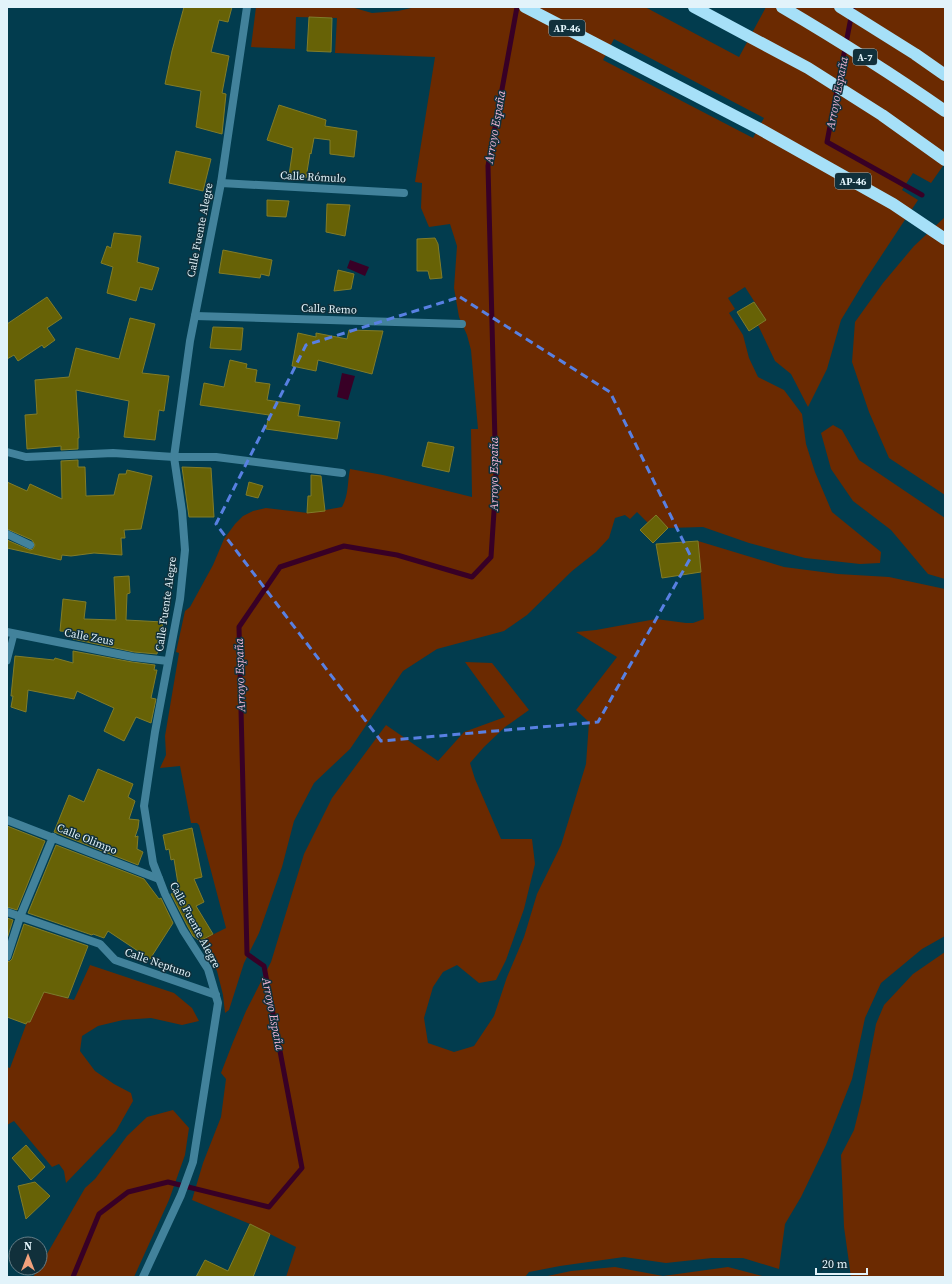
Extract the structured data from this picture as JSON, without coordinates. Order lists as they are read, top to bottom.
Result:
{
  "streets": {
    "highway": ["AP-46", "A-7"],
    "street": [
      "Calle Rómulo",
      "Calle Fuente Alegre",
      "Calle Remo",
      "Calle Zeus",
      "Calle Olimpo",
      "Calle Neptuno"
    ]
  },
  "crossings": [
    ["Calle Rómulo", "Calle Fuente Alegre"],
    ["Calle Fuente Alegre", "Calle Remo"],
    ["Calle Fuente Alegre", "Calle Zeus"],
    ["Calle Fuente Alegre", "Calle Olimpo"],
    ["Calle Fuente Alegre", "Calle Neptuno"]
  ],
  "water": ["Arroyo España"],
  "scale_bar": "20 m",
  "north": "top"
}
